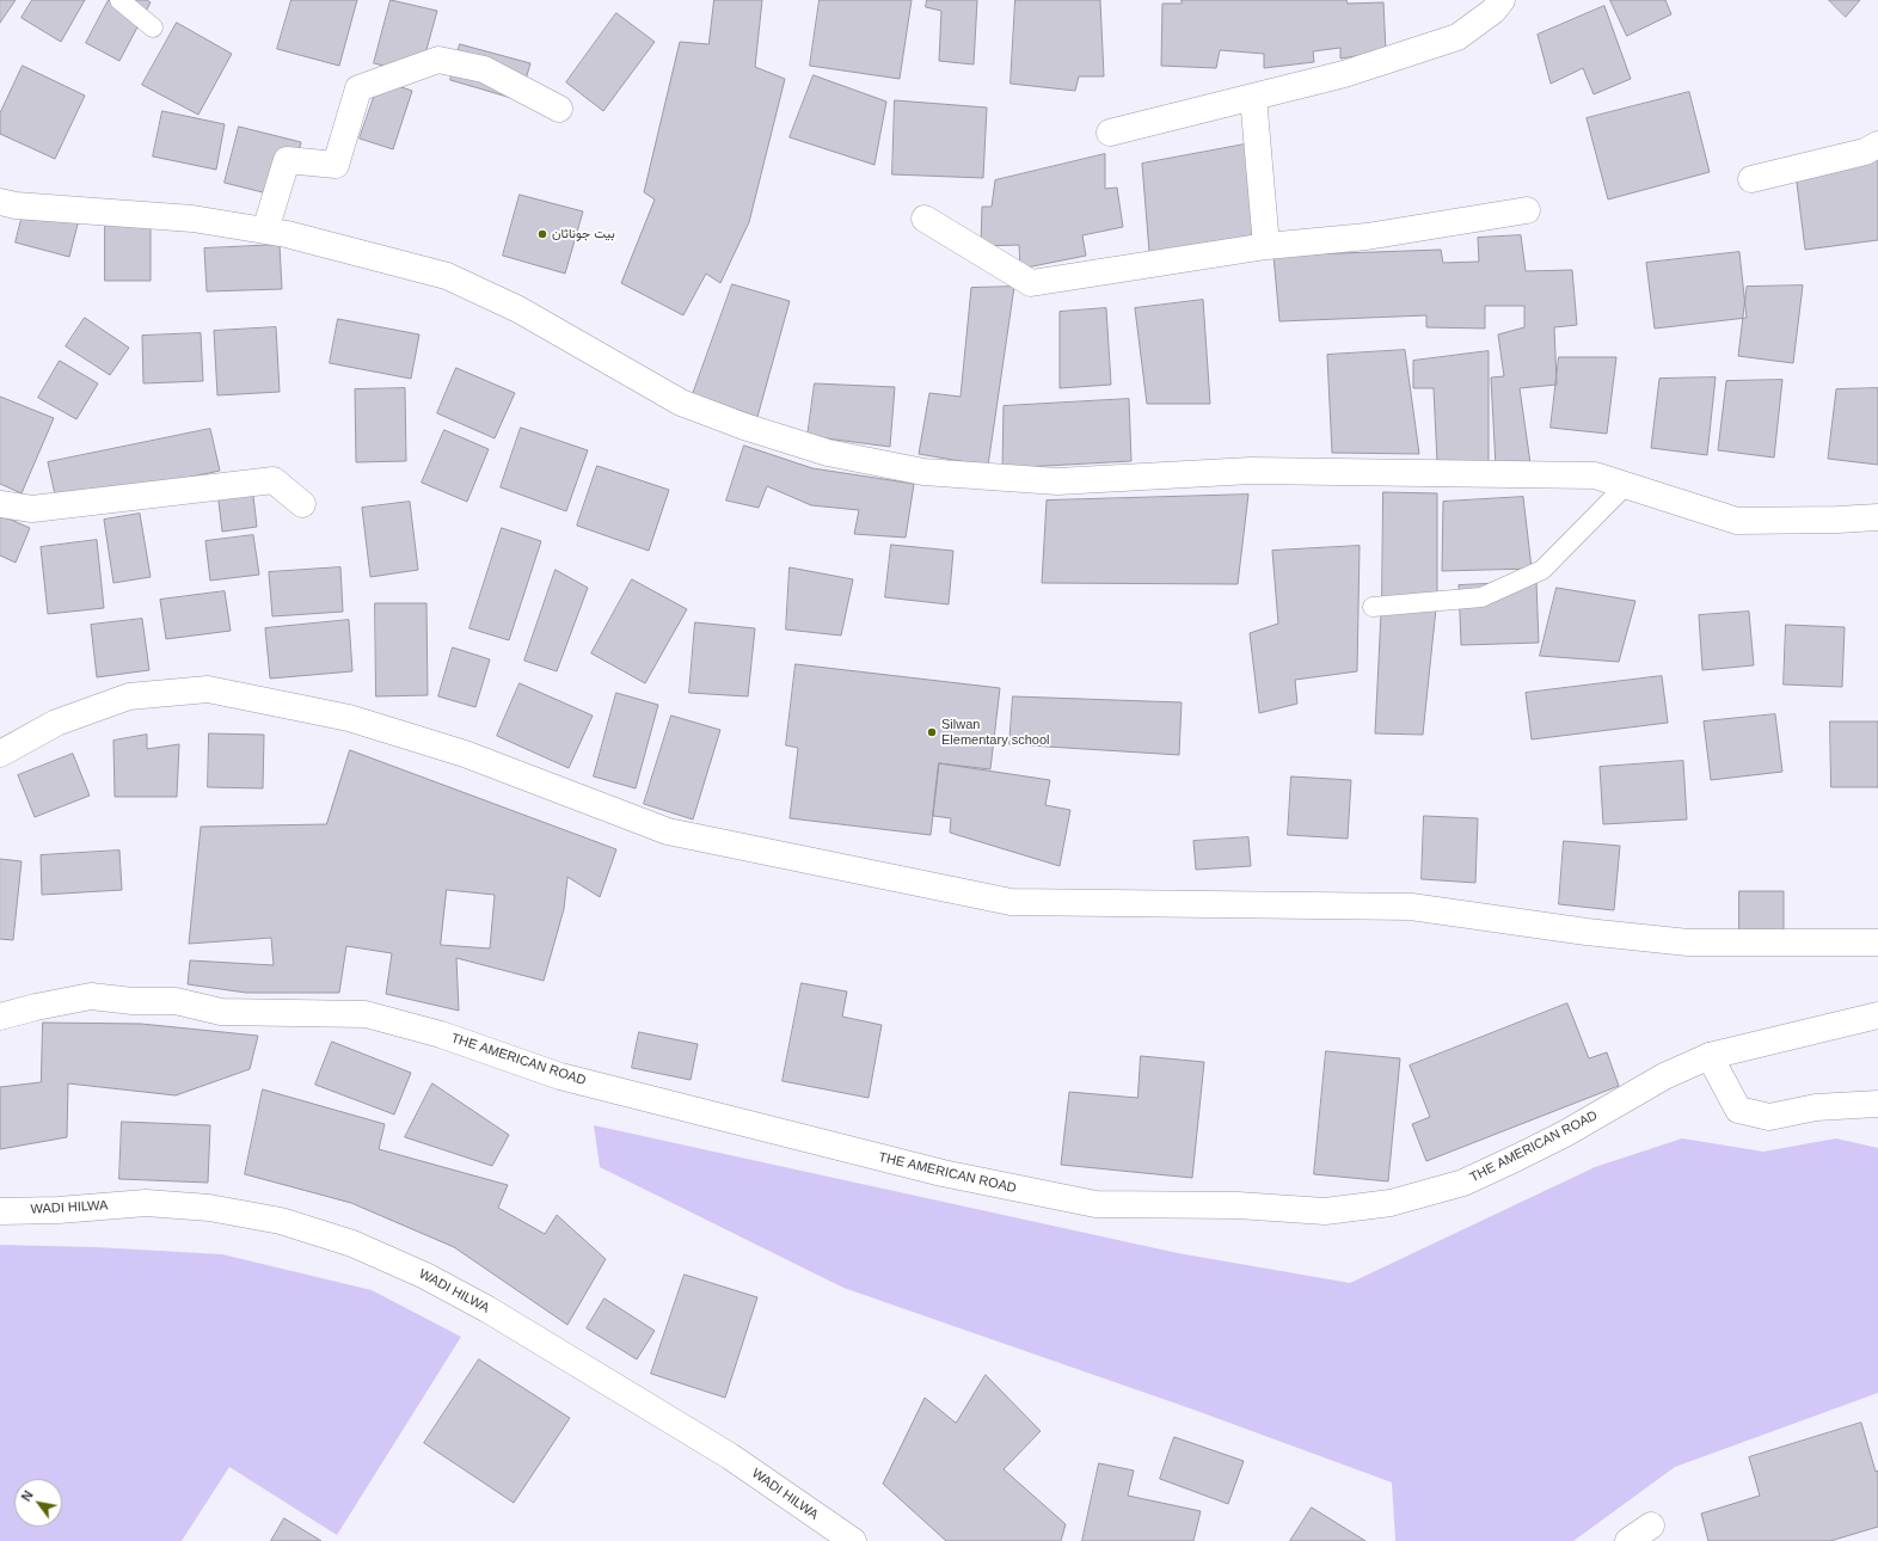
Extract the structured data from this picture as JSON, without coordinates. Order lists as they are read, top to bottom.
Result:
{
  "streets": {
    "street": ["THE AMERICAN ROAD", "WADI HILWA"]
  },
  "places": ["بيت جوناثان", "Silwan Elementary school"],
  "north": "top left"
}
